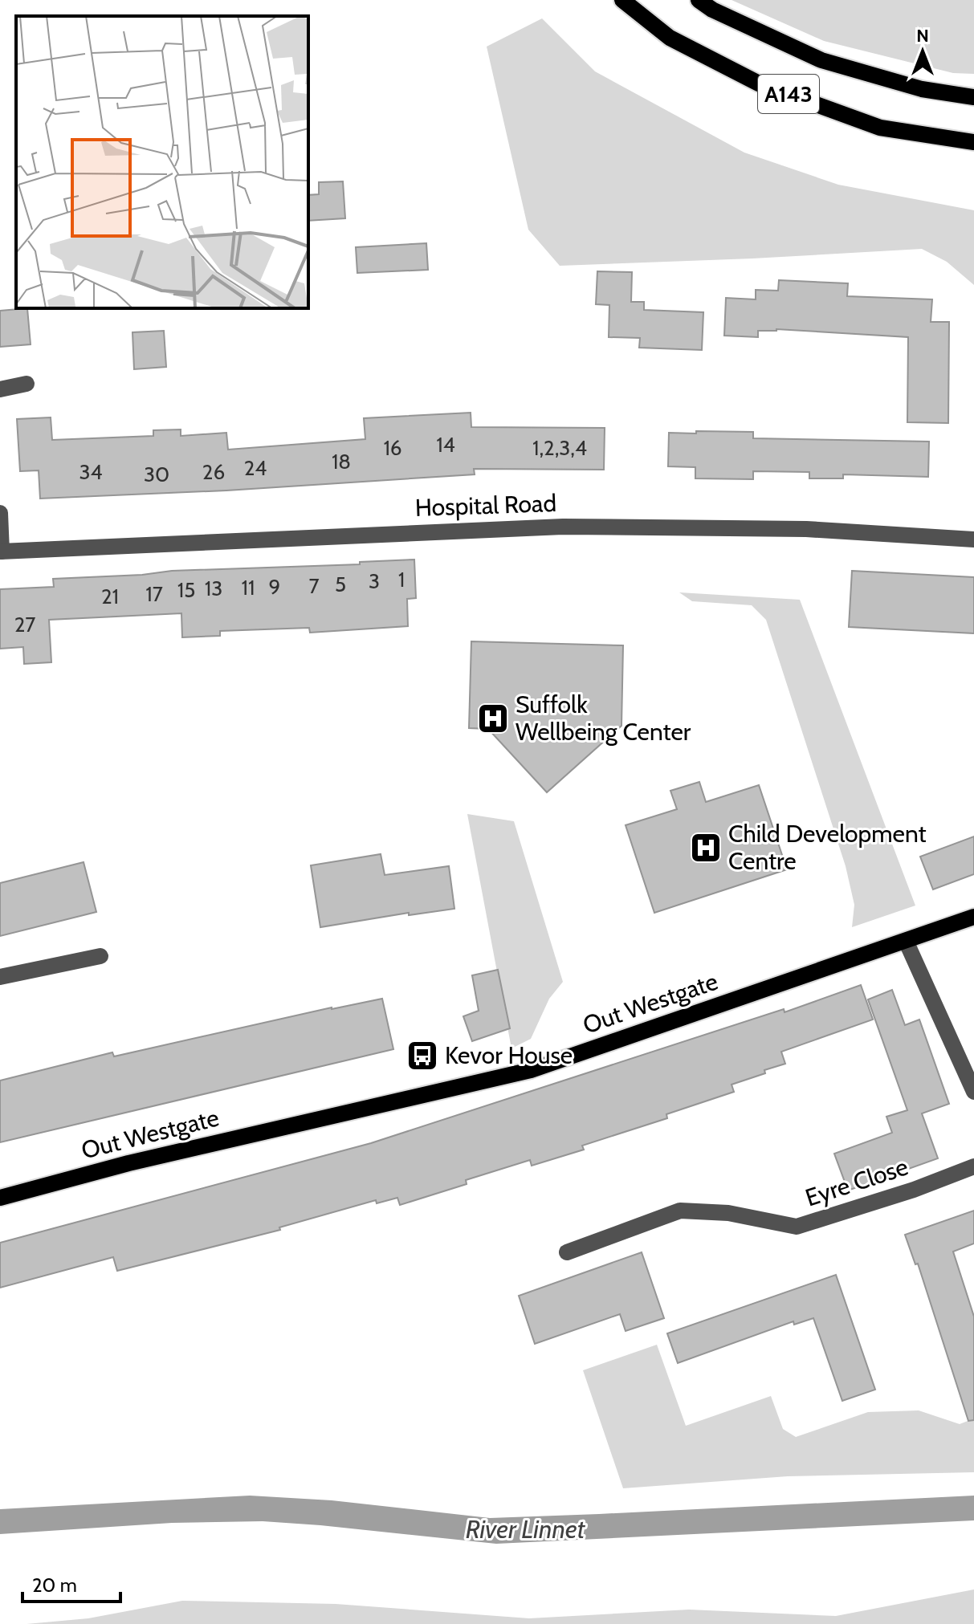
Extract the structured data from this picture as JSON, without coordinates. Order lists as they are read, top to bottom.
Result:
{
  "streets": {
    "main road": ["A143", "Out Westgate"],
    "street": ["Hospital Road", "Eyre Close"]
  },
  "water": ["River Linnet"],
  "places": {
    "hospital": ["Suffolk Wellbeing Center", "Child Development Centre"],
    "bus stop": ["Kevor House"]
  },
  "house_numbers": [
    "14",
    "16",
    "1,2,3,4",
    "18",
    "24",
    "34",
    "26",
    "30",
    "1",
    "3",
    "5",
    "7",
    "9",
    "11",
    "13",
    "15",
    "17",
    "21",
    "27"
  ],
  "scale_bar": "20 m",
  "north": "top"
}
